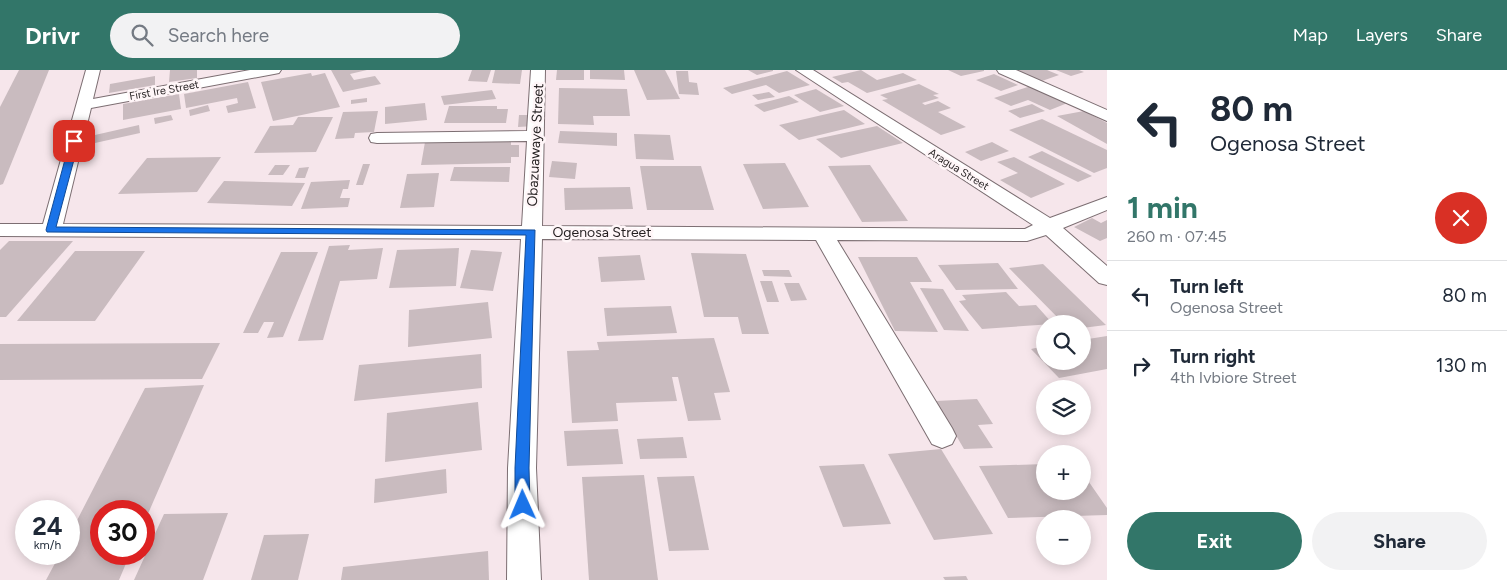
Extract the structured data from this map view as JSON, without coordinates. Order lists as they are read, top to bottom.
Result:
{
  "streets": {
    "street": [
      "First Ire Street",
      "Obazuawaye Street",
      "Aragua Street",
      "Ogenosa Street"
    ]
  },
  "crossings": [
    ["Obazuawaye Street", "Ogenosa Street"],
    ["Aragua Street", "Ogenosa Street"]
  ],
  "page": {
    "header": "Drivr",
    "search": "Search here",
    "nav": ["Map", "Layers", "Share"],
    "turn": ["80 m", "Ogenosa Street"],
    "heading": ["1 min", "260 m · 07:45"],
    "list": [
      {
        "name": "Turn left",
        "note": "Ogenosa Street",
        "value": "80 m"
      },
      {
        "name": "Turn right",
        "note": "4th Ivbiore Street",
        "value": "130 m"
      }
    ],
    "map_buttons": ["+", "−"],
    "speed": "24 km/h",
    "limit": "30",
    "buttons": ["Exit", "Share"]
  }
}
